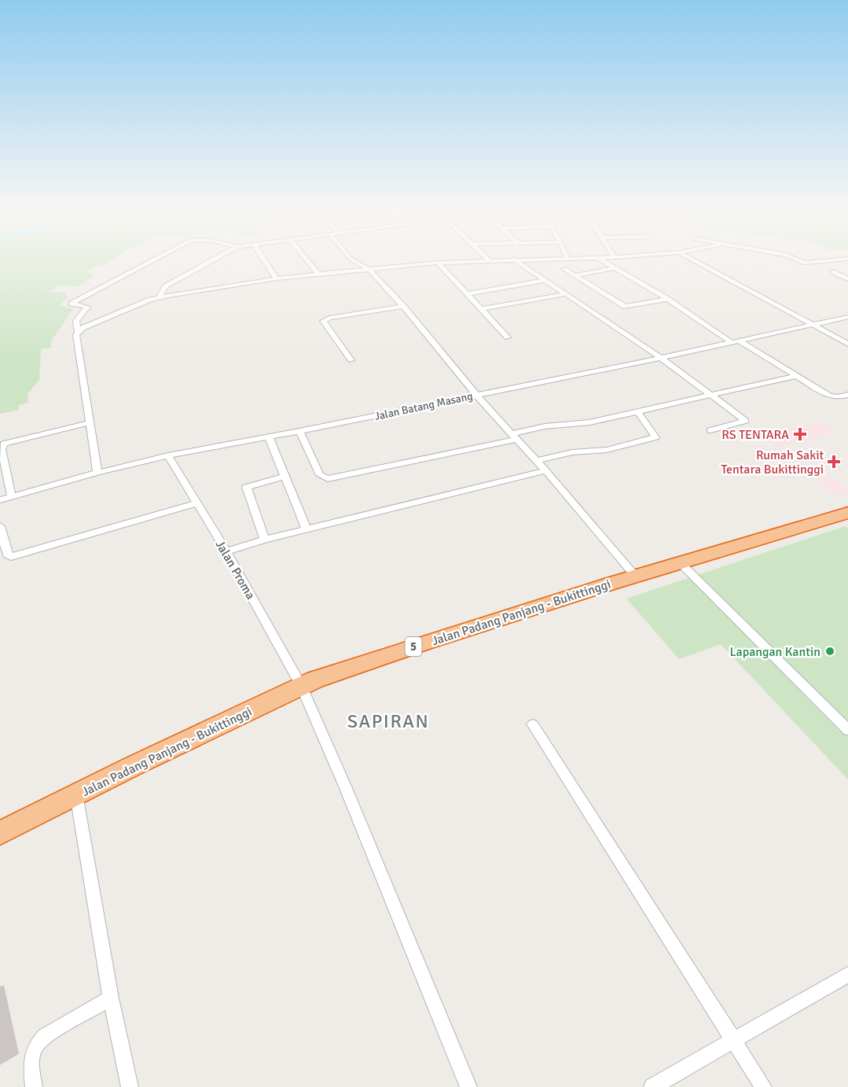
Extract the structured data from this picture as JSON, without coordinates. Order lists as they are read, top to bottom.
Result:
{
  "streets": {
    "highway": ["Jalan Padang Panjang - Bukittinggi", "5"],
    "street": ["Jalan Batang Masang", "Jalan Proma"]
  },
  "crossings": [
    ["Jalan Batang Masang", "Jalan Proma"],
    ["Jalan Proma", "Jalan Padang Panjang - Bukittinggi"]
  ],
  "districts": ["SAPIRAN"],
  "places": {
    "health": ["RS TENTARA", "Rumah Sakit Tentara Bukittinggi"],
    "other": ["Lapangan Kantin"]
  }
}
